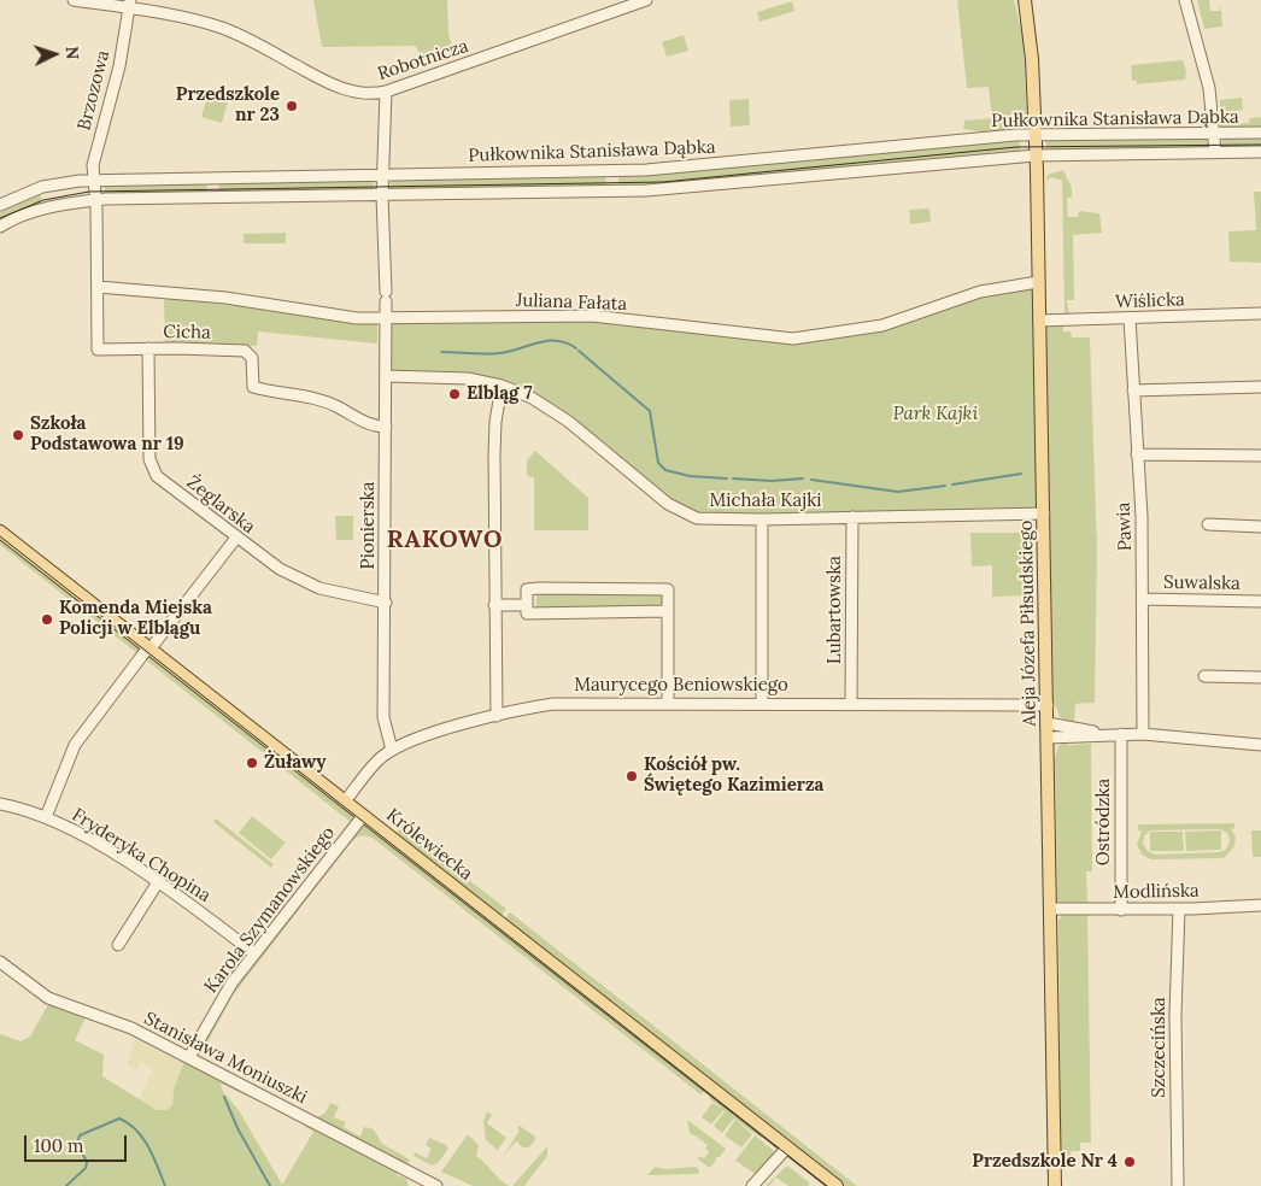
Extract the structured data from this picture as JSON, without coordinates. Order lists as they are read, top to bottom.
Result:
{
  "streets": {
    "main road": ["Aleja Józefa Piłsudskiego", "Królewiecka"],
    "street": [
      "Robotnicza",
      "Brzozowa",
      "Pułkownika Stanisława Dąbka",
      "Wiślicka",
      "Juliana Fałata",
      "Cicha",
      "Michała Kajki",
      "Żeglarska",
      "Pionierska",
      "Pawia",
      "Suwalska",
      "Lubartowska",
      "Maurycego Beniowskiego",
      "Ostródzka",
      "Fryderyka Chopina",
      "Modlińska",
      "Karola Szymanowskiego",
      "Szczecińska",
      "Stanisława Moniuszki"
    ]
  },
  "crossings": [
    ["Robotnicza", "Brzozowa"],
    ["Robotnicza", "Pionierska"],
    ["Brzozowa", "Pułkownika Stanisława Dąbka"],
    ["Brzozowa", "Cicha"],
    ["Pułkownika Stanisława Dąbka", "Cicha"],
    ["Pułkownika Stanisława Dąbka", "Pionierska"],
    ["Pułkownika Stanisława Dąbka", "Aleja Józefa Piłsudskiego"],
    ["Wiślicka", "Pawia"],
    ["Wiślicka", "Aleja Józefa Piłsudskiego"],
    ["Juliana Fałata", "Cicha"],
    ["Juliana Fałata", "Pionierska"],
    ["Juliana Fałata", "Aleja Józefa Piłsudskiego"],
    ["Cicha", "Żeglarska"],
    ["Cicha", "Pionierska"],
    ["Michała Kajki", "Pionierska"],
    ["Michała Kajki", "Lubartowska"],
    ["Michała Kajki", "Aleja Józefa Piłsudskiego"],
    ["Żeglarska", "Pionierska"],
    ["Pionierska", "Maurycego Beniowskiego"],
    ["Pawia", "Suwalska"],
    ["Lubartowska", "Maurycego Beniowskiego"],
    ["Aleja Józefa Piłsudskiego", "Maurycego Beniowskiego"],
    ["Aleja Józefa Piłsudskiego", "Modlińska"],
    ["Maurycego Beniowskiego", "Królewiecka"],
    ["Ostródzka", "Modlińska"],
    ["Królewiecka", "Karola Szymanowskiego"],
    ["Fryderyka Chopina", "Karola Szymanowskiego"],
    ["Modlińska", "Szczecińska"],
    ["Karola Szymanowskiego", "Stanisława Moniuszki"]
  ],
  "districts": ["RAKOWO"],
  "parks": ["Park Kajki"],
  "places": [
    "Przedszkole nr 23",
    "Elbląg 7",
    "Szkoła Podstawowa nr 19",
    "Komenda Miejska Policji w Elblągu",
    "Żuławy",
    "Kościół pw. Świętego Kazimierza",
    "Przedszkole Nr 4"
  ],
  "scale_bar": "100 m",
  "north": "right"
}
